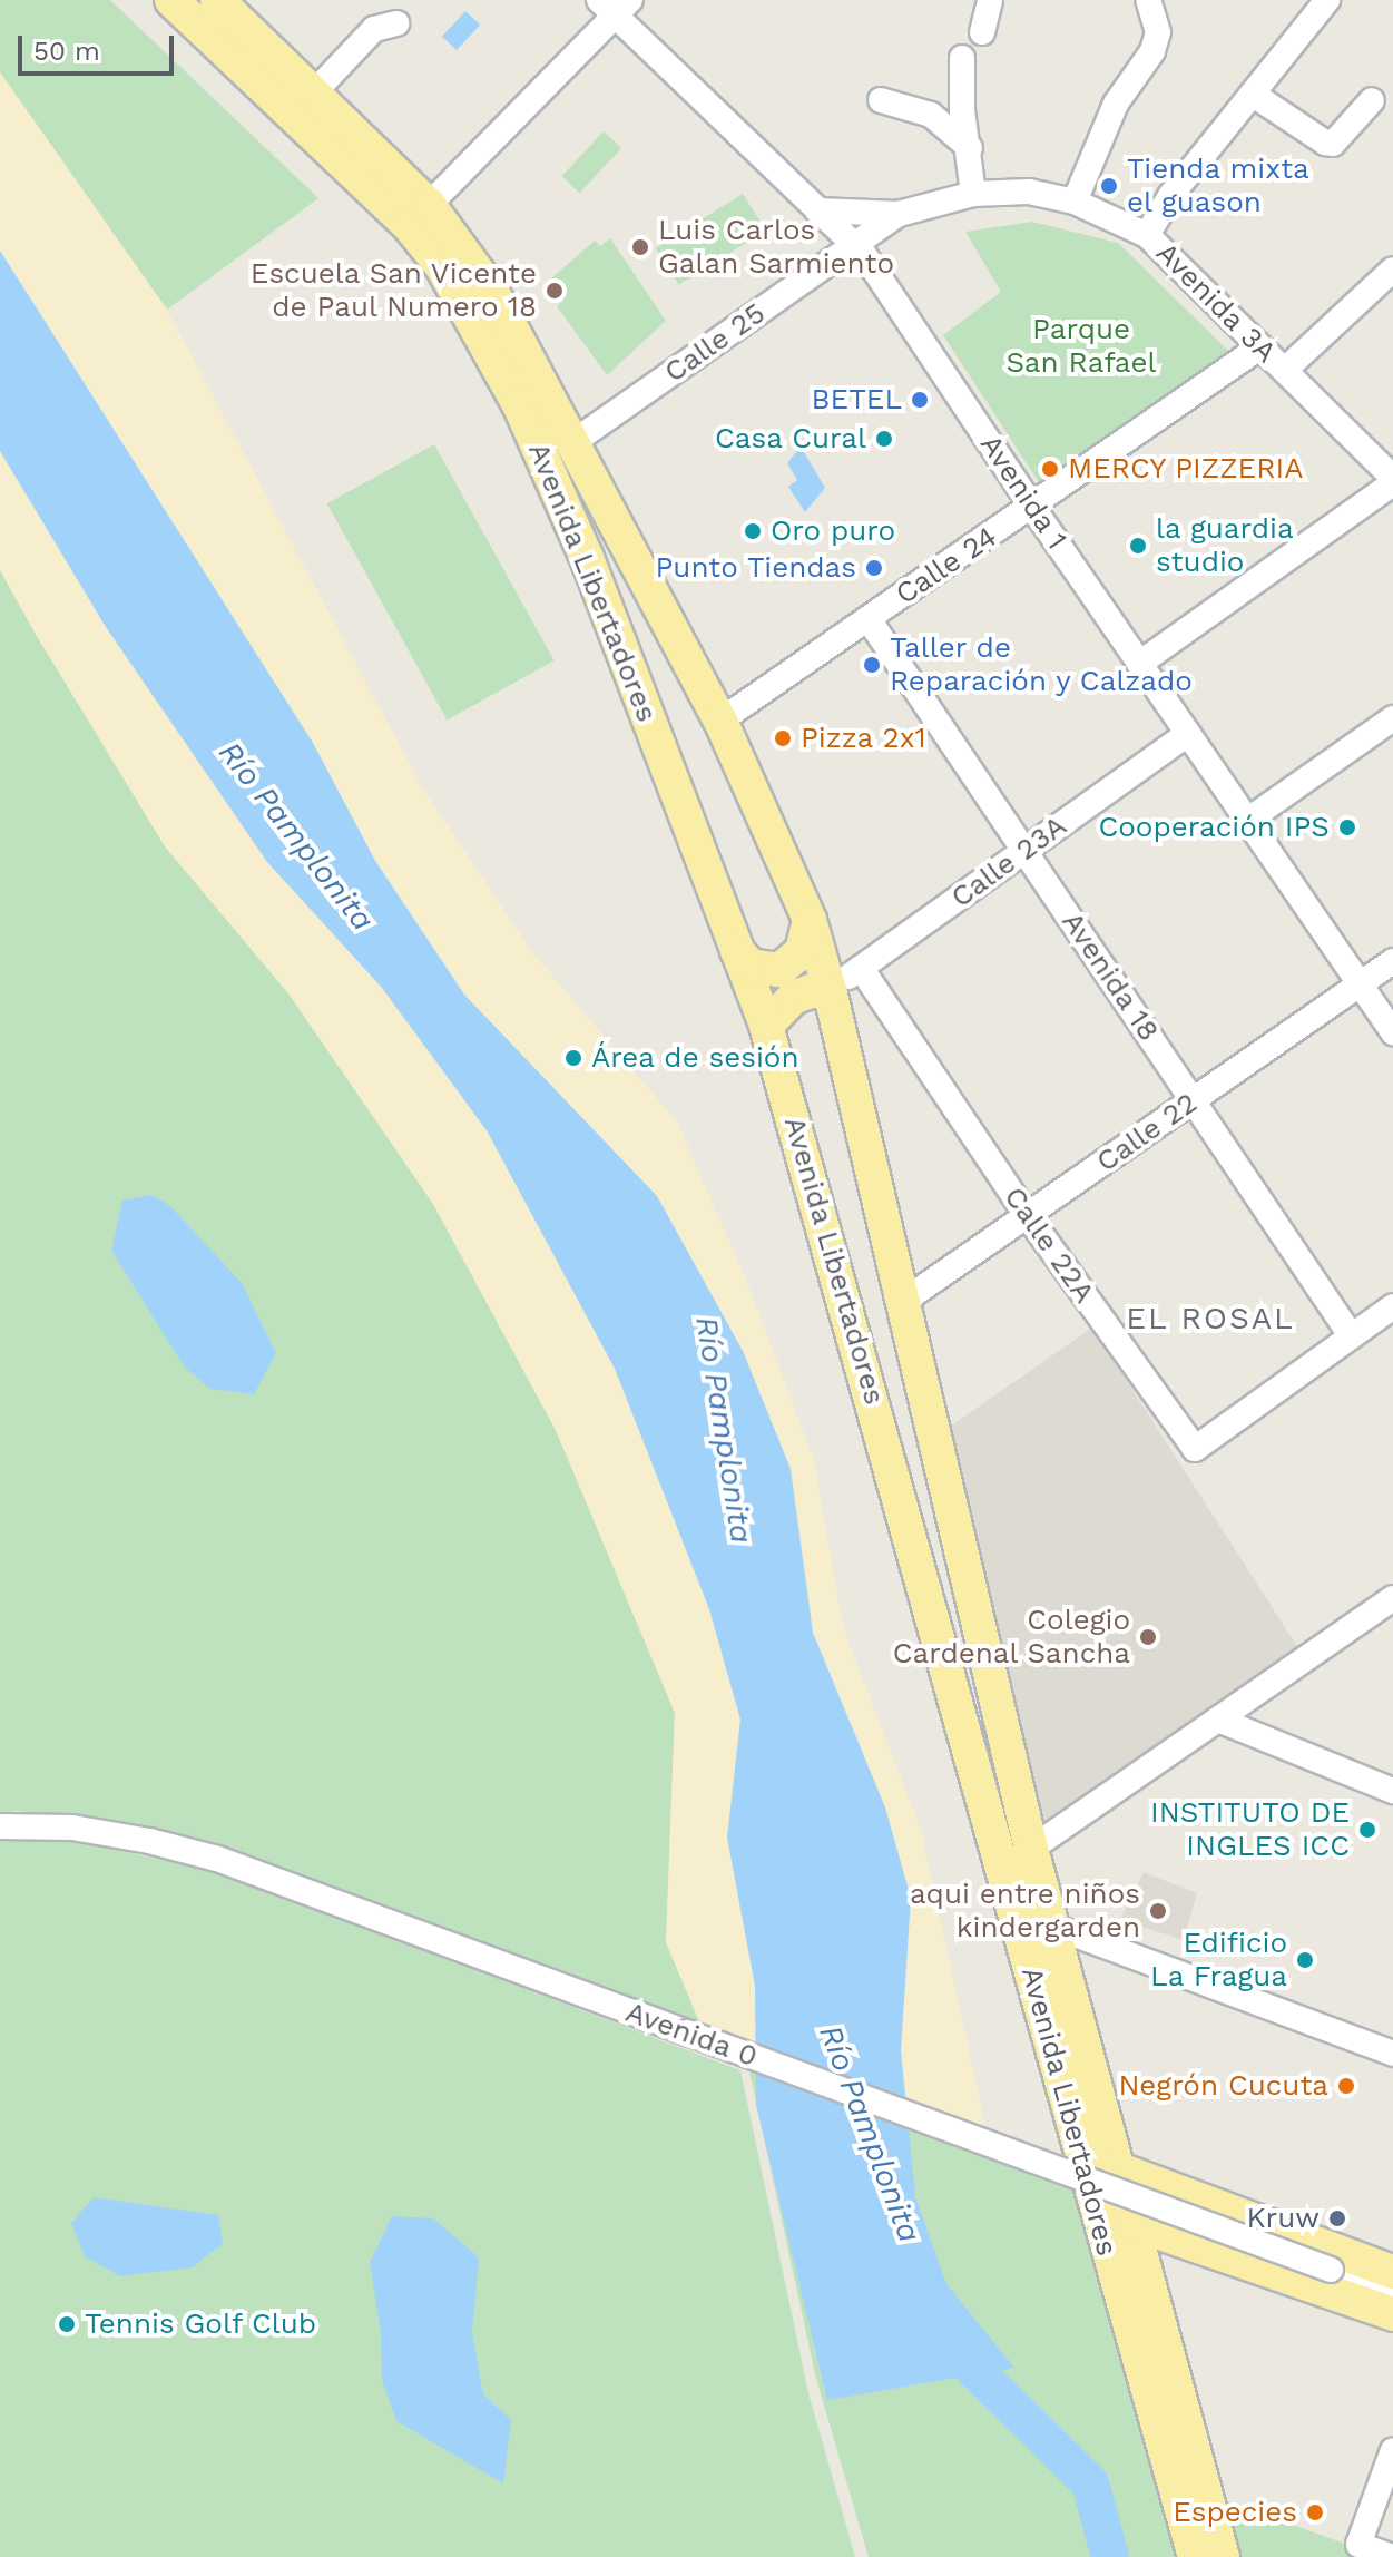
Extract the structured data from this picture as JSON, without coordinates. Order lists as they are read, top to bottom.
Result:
{
  "streets": {
    "main road": ["Avenida Libertadores"],
    "street": [
      "Avenida 3A",
      "Calle 25",
      "Avenida 1",
      "Calle 24",
      "Calle 23A",
      "Avenida 18",
      "Calle 22",
      "Calle 22A",
      "Avenida 0"
    ]
  },
  "crossings": [
    ["Avenida 3A", "Calle 25"],
    ["Avenida 3A", "Avenida 1"],
    ["Avenida 3A", "Calle 24"],
    ["Calle 25", "Avenida 1"],
    ["Calle 25", "Avenida Libertadores"],
    ["Avenida 1", "Calle 24"],
    ["Avenida 1", "Calle 23A"],
    ["Avenida 1", "Calle 22"],
    ["Calle 24", "Avenida Libertadores"],
    ["Calle 24", "Avenida 18"],
    ["Avenida Libertadores", "Calle 23A"],
    ["Avenida Libertadores", "Calle 22"],
    ["Calle 23A", "Avenida 18"],
    ["Calle 23A", "Calle 22A"],
    ["Avenida 18", "Calle 22"],
    ["Avenida 18", "Calle 22A"],
    ["Calle 22", "Calle 22A"]
  ],
  "districts": ["EL ROSAL"],
  "water": ["Río Pamplonita"],
  "parks": ["Parque San Rafael"],
  "places": [
    "Tienda mixta el guason",
    "Luis Carlos Galan Sarmiento",
    "Escuela San Vicente de Paul Numero 18",
    "BETEL",
    "Casa Cural",
    "MERCY PIZZERIA",
    "Oro puro",
    "la guardia studio",
    "Punto Tiendas",
    "Taller de Reparación y Calzado",
    "Pizza 2x1",
    "Cooperación IPS",
    "Área de sesión",
    "Colegio Cardenal Sancha",
    "INSTITUTO DE INGLES ICC",
    "aqui entre niños kindergarden",
    "Edificio La Fragua",
    "Negrón Cucuta",
    "Kruw",
    "Tennis Golf Club",
    "Especies"
  ],
  "scale_bar": "50 m"
}
